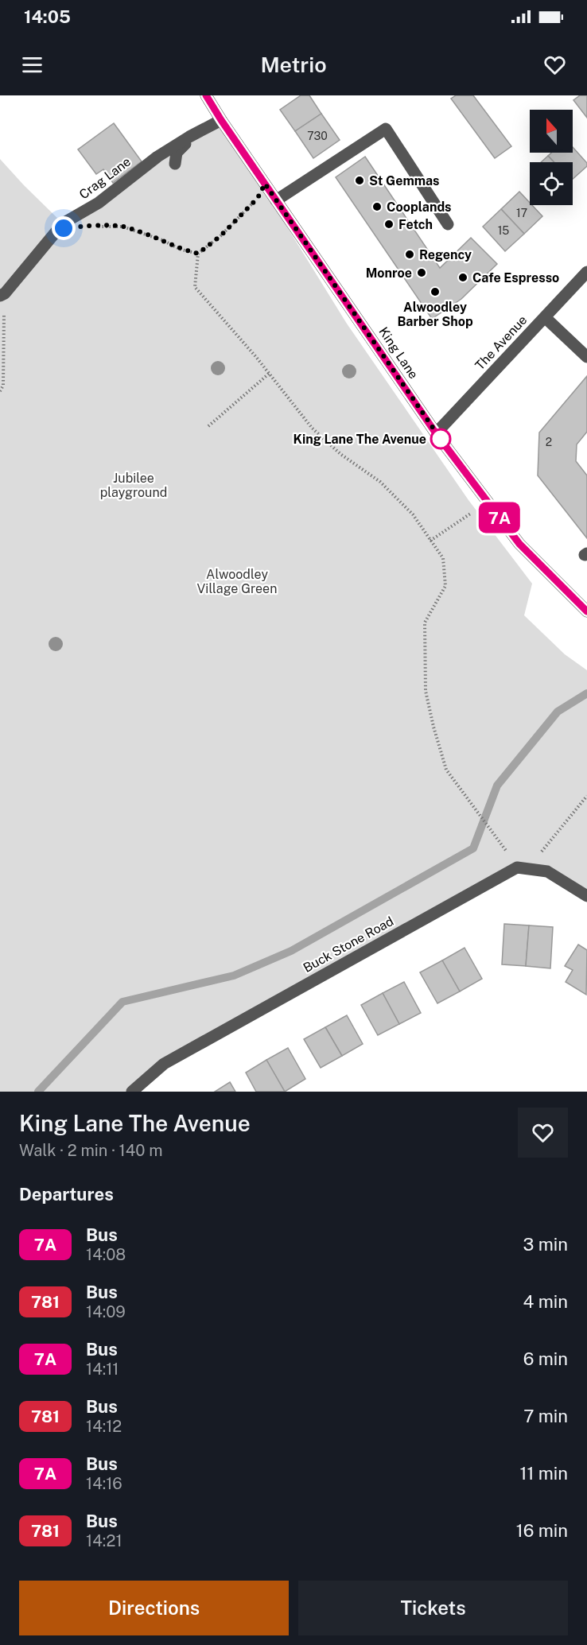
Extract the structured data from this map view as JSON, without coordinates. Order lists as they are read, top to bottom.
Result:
{
  "streets": {
    "street": [
      "Crag Lane",
      "The Avenue",
      "King Lane",
      "Buck Stone Road"
    ]
  },
  "crossings": [
    ["Crag Lane", "King Lane"],
    ["The Avenue", "King Lane"]
  ],
  "parks": ["Jubilee playground", "Alwoodley Village Green"],
  "places": [
    "St Gemmas",
    "Cooplands",
    "Fetch",
    "Regency",
    "Monroe",
    "Cafe Espresso",
    "Alwoodley Barber Shop",
    "King Lane The Avenue"
  ],
  "lines": ["bus line 7A"],
  "house_numbers": [
    "730",
    "17",
    "15",
    "2"
  ],
  "north": "top",
  "page": {
    "status": "14:05",
    "header": "Metrio",
    "on_map": "7A",
    "heading": [
      ["King Lane The Avenue", "Walk · 2 min · 140 m"],
      "Departures"
    ],
    "list": [
      {
        "mark": "7A",
        "name": "Bus",
        "note": "14:08",
        "value": "3 min"
      },
      {
        "mark": "781",
        "name": "Bus",
        "note": "14:09",
        "value": "4 min"
      },
      {
        "mark": "7A",
        "name": "Bus",
        "note": "14:11",
        "value": "6 min"
      },
      {
        "mark": "781",
        "name": "Bus",
        "note": "14:12",
        "value": "7 min"
      },
      {
        "mark": "7A",
        "name": "Bus",
        "note": "14:16",
        "value": "11 min"
      },
      {
        "mark": "781",
        "name": "Bus",
        "note": "14:21",
        "value": "16 min"
      }
    ],
    "buttons": ["Directions", "Tickets"]
  }
}
